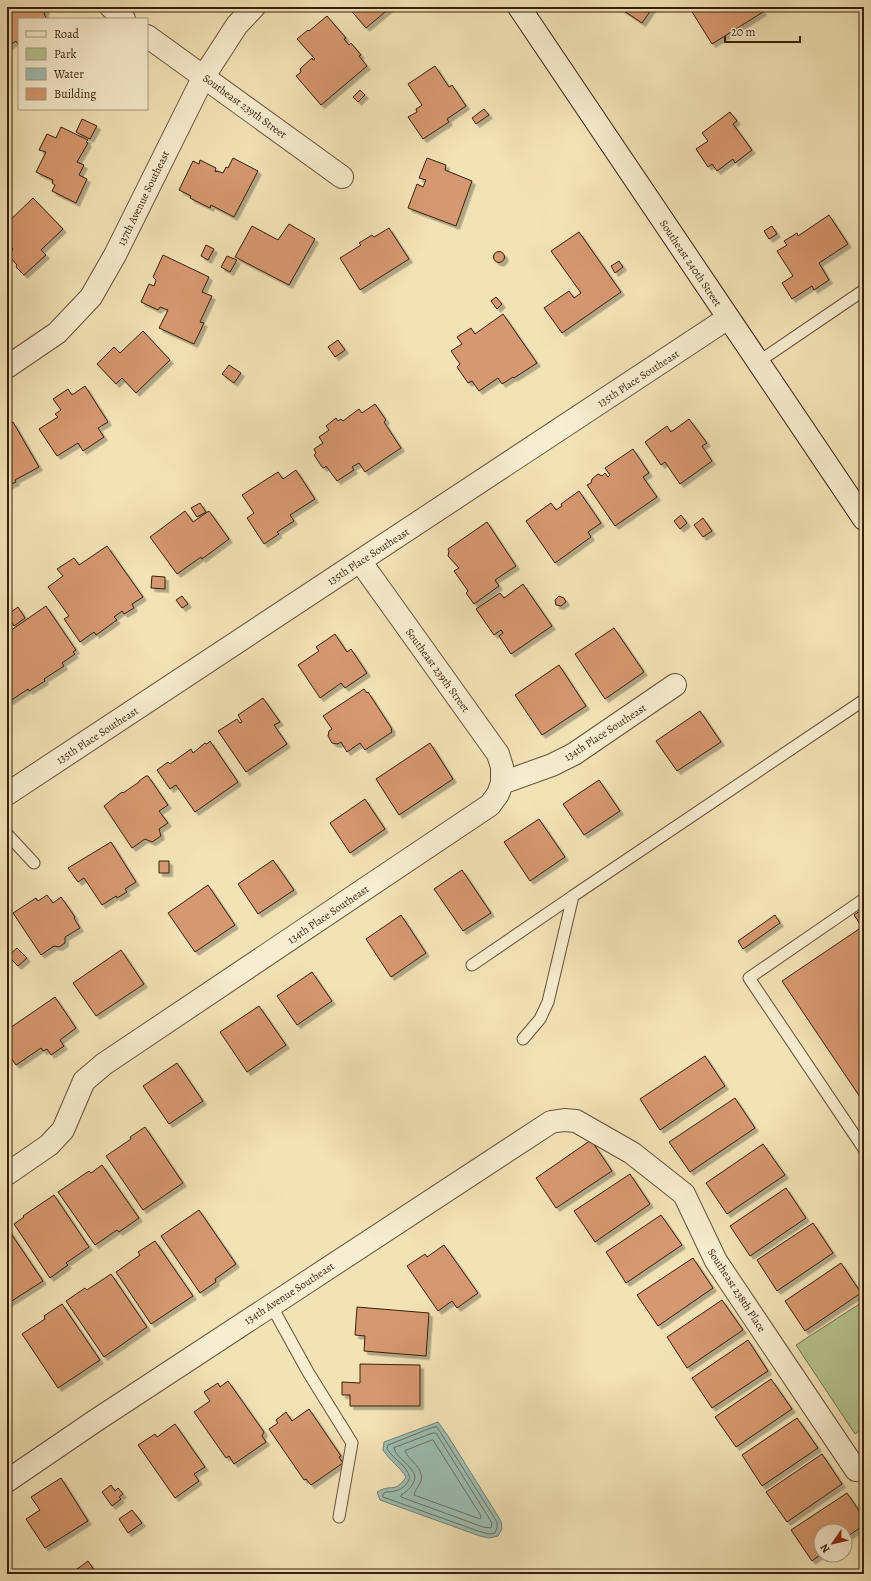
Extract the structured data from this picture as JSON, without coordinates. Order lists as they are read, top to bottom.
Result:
{
  "streets": {
    "street": [
      "Southeast 239th Street",
      "137th Avenue Southeast",
      "Southeast 240th Street",
      "135th Place Southeast",
      "134th Place Southeast",
      "Southeast 238th Place",
      "134th Avenue Southeast"
    ]
  },
  "crossings": [
    ["Southeast 239th Street", "137th Avenue Southeast"],
    ["Southeast 239th Street", "135th Place Southeast"],
    ["Southeast 239th Street", "134th Place Southeast"],
    ["Southeast 240th Street", "135th Place Southeast"],
    ["Southeast 238th Place", "134th Avenue Southeast"]
  ],
  "legend": [
    "Road",
    "Park",
    "Water",
    "Building"
  ],
  "scale_bar": "20 m",
  "north": "bottom left"
}
